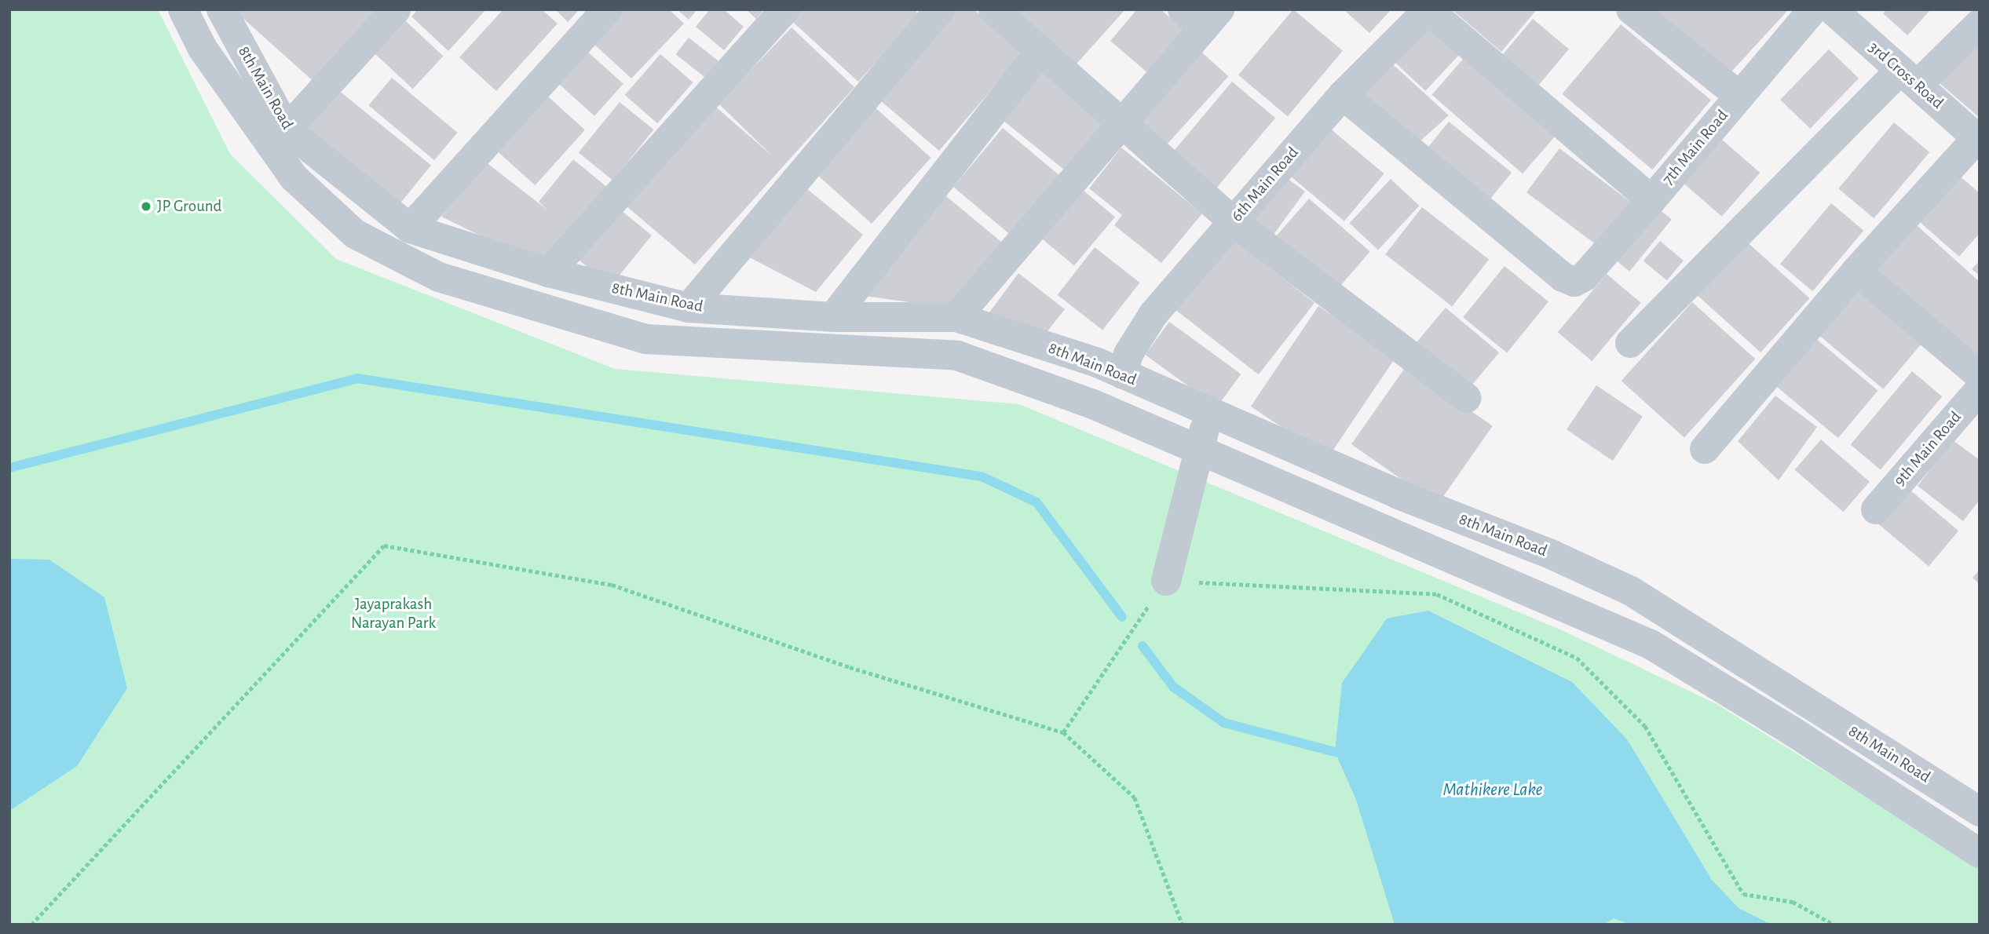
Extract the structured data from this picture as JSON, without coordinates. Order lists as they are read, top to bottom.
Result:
{
  "streets": {
    "street": [
      "3rd Cross Road",
      "8th Main Road",
      "7th Main Road",
      "6th Main Road",
      "9th Main Road"
    ]
  },
  "crossings": [
    ["8th Main Road", "6th Main Road"],
    ["7th Main Road", "6th Main Road"]
  ],
  "water": ["Mathikere Lake"],
  "parks": ["Jayaprakash Narayan Park"],
  "places": ["JP Ground"]
}
